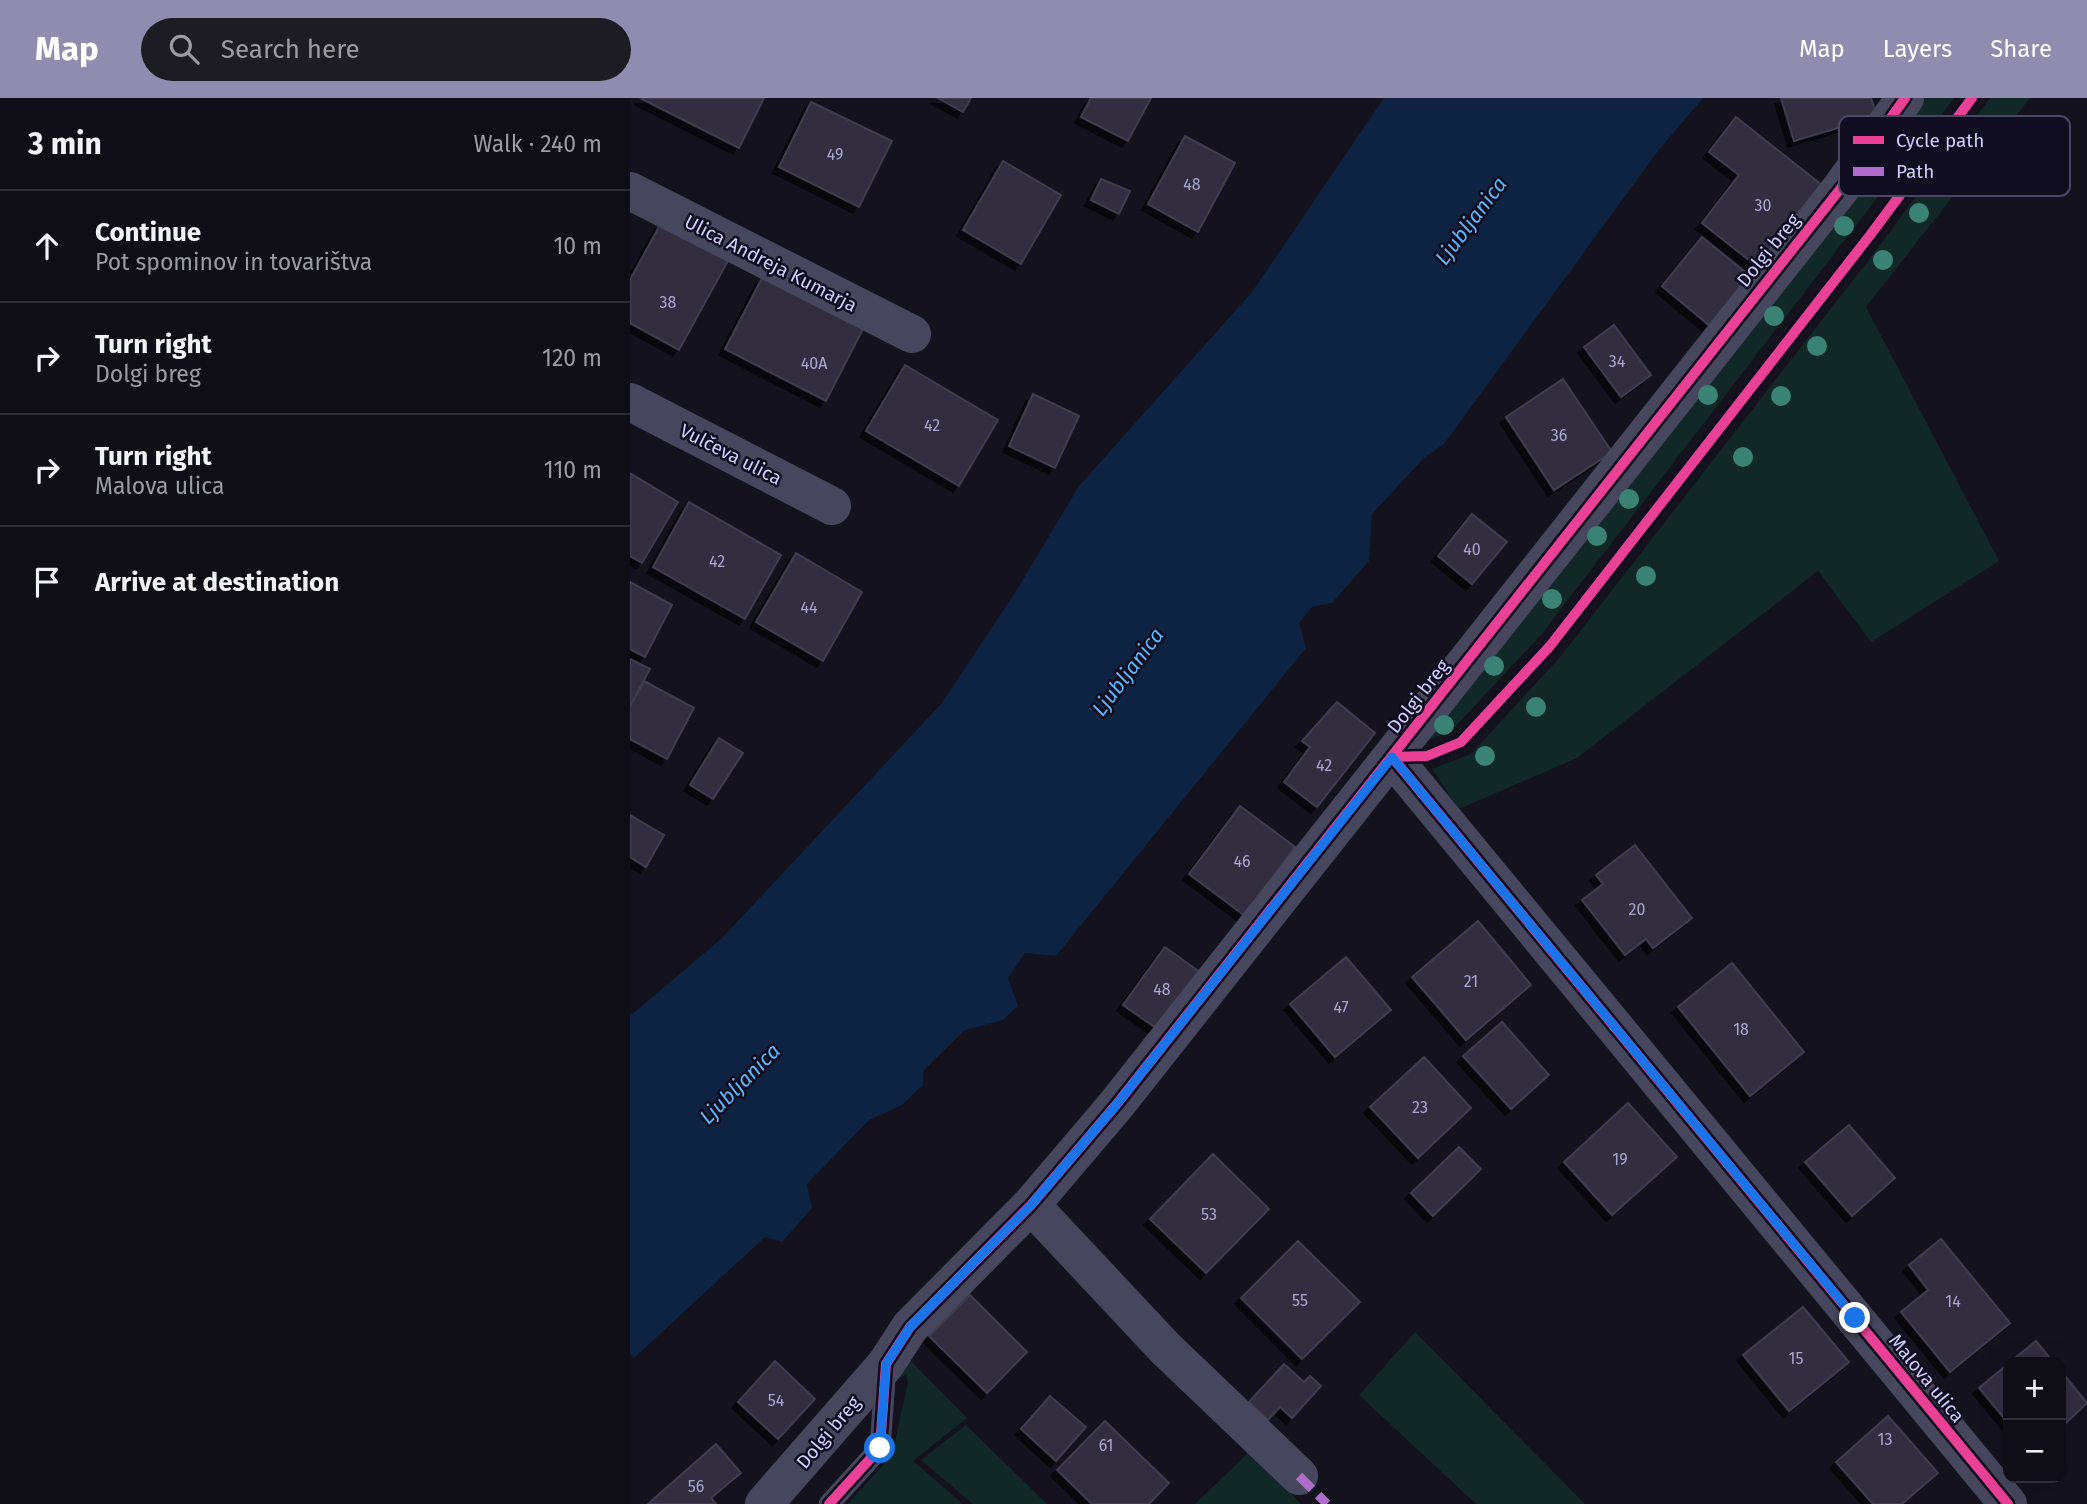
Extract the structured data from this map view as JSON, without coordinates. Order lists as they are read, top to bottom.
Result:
{
  "streets": {
    "street": [
      "Dolgi breg",
      "Ulica Andreja Kumarja",
      "Vulčeva ulica",
      "Malova ulica"
    ]
  },
  "crossings": [
    ["Dolgi breg", "Malova ulica"]
  ],
  "water": ["Ljubljanica"],
  "house_numbers": [
    "49",
    "48",
    "30",
    "38",
    "34",
    "40A",
    "42",
    "36",
    "40",
    "42",
    "44",
    "42",
    "46",
    "20",
    "21",
    "48",
    "47",
    "18",
    "23",
    "19",
    "53",
    "55",
    "14",
    "15",
    "54",
    "13",
    "61",
    "56"
  ],
  "legend": ["Cycle path", "Path"],
  "page": {
    "header": "Map",
    "search": "Search here",
    "nav": ["Map", "Layers", "Share"],
    "heading": ["3 min", "Walk · 240 m"],
    "list": [
      ["Continue", "Pot spominov in tovarištva", "10 m"],
      ["Turn right", "Dolgi breg", "120 m"],
      ["Turn right", "Malova ulica", "110 m"],
      "Arrive at destination"
    ],
    "map_buttons": ["+", "−"]
  }
}
